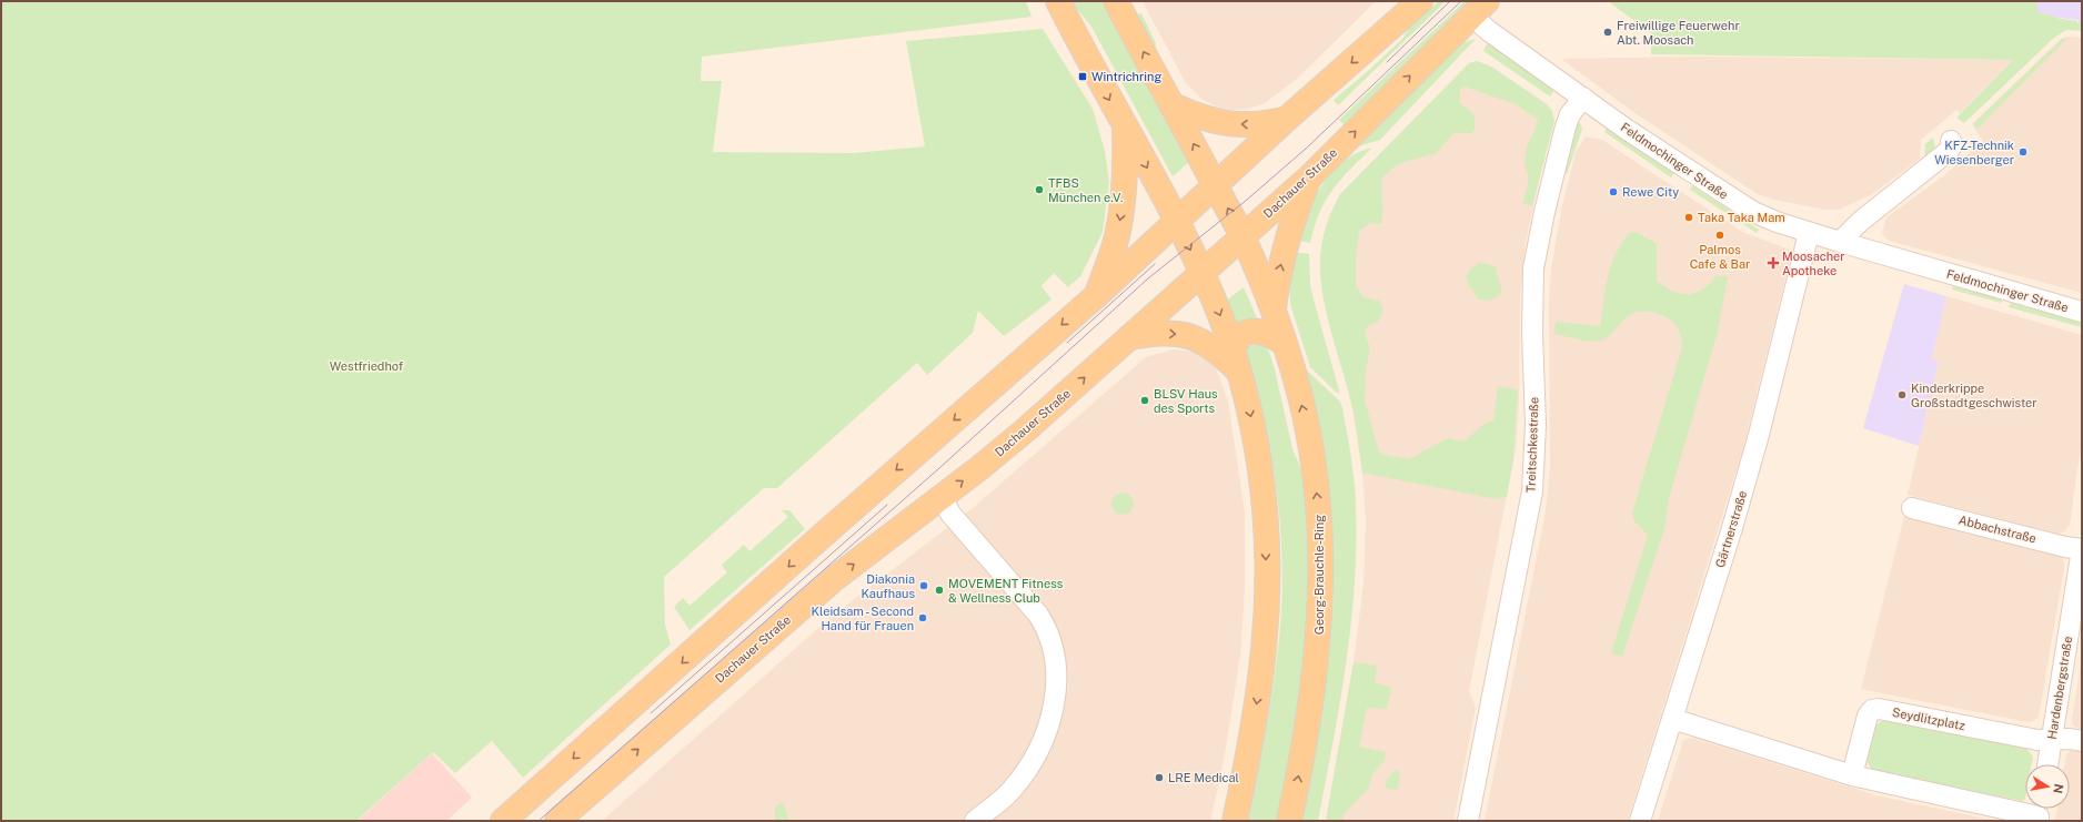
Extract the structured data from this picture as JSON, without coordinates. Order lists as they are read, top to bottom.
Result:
{
  "streets": {
    "main road": ["Dachauer Straße", "Georg-Brauchle-Ring"],
    "street": [
      "Feldmochinger Straße",
      "Treitschkestraße",
      "Gärtnerstraße",
      "Abbachstraße",
      "Hardenbergstraße",
      "Seydlitzplatz"
    ]
  },
  "crossings": [
    ["Feldmochinger Straße", "Dachauer Straße"],
    ["Feldmochinger Straße", "Treitschkestraße"],
    ["Feldmochinger Straße", "Gärtnerstraße"],
    ["Dachauer Straße", "Georg-Brauchle-Ring"],
    ["Abbachstraße", "Hardenbergstraße"],
    ["Hardenbergstraße", "Seydlitzplatz"]
  ],
  "parks": ["Westfriedhof"],
  "places": {
    "other": [
      "Freiwillige Feuerwehr Abt. Moosach",
      "KFZ-Technik Wiesenberger",
      "TFBS München e.V.",
      "Rewe City",
      "Taka Taka Mam",
      "Palmos Cafe & Bar",
      "Kinderkrippe Großstadtgeschwister",
      "BLSV Haus des Sports",
      "Diakonia Kaufhaus",
      "MOVEMENT Fitness & Wellness Club",
      "Kleidsam - Second Hand für Frauen",
      "LRE Medical"
    ],
    "transit": ["Wintrichring"],
    "health": ["Moosacher Apotheke"]
  },
  "north": "right"
}
